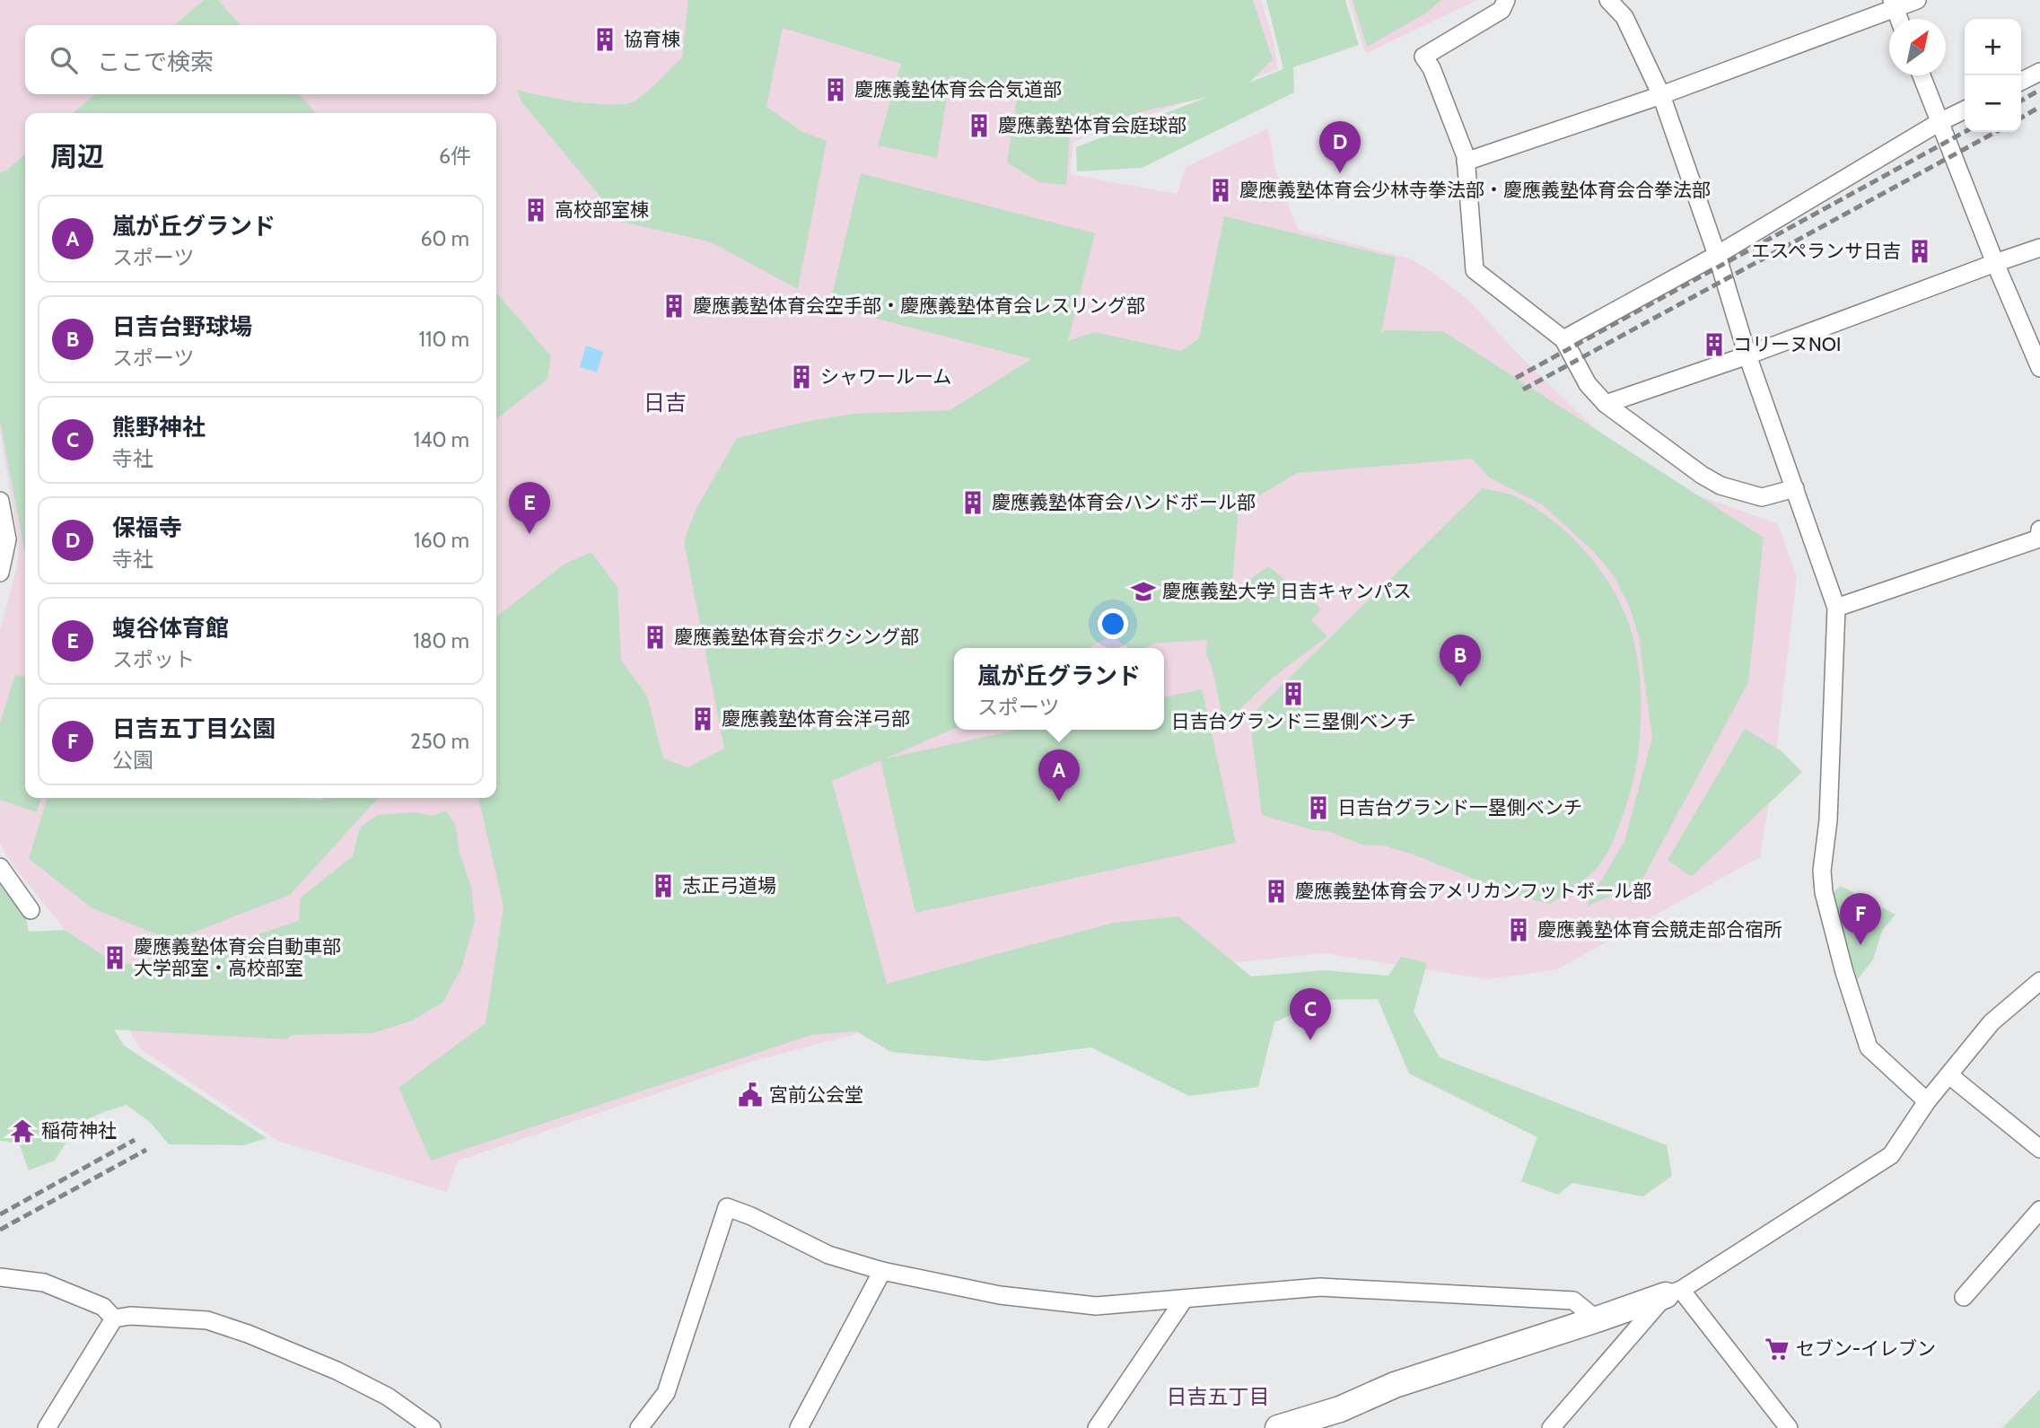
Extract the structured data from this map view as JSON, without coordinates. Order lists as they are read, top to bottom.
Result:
{
  "districts": ["日吉", "日吉五丁目"],
  "places": {
    "building": [
      "協育棟",
      "慶應義塾体育会合気道部",
      "慶應義塾体育会庭球部",
      "慶應義塾体育会少林寺拳法部・慶應義塾体育会合拳法部",
      "高校部室棟",
      "エスペランサ日吉",
      "慶應義塾体育会空手部・慶應義塾体育会レスリング部",
      "コリーヌNOI",
      "シャワールーム",
      "慶應義塾体育会ハンドボール部",
      "慶應義塾体育会ボクシング部",
      "日吉台グランド三塁側ベンチ",
      "慶應義塾体育会洋弓部",
      "日吉台グランド一塁側ベンチ",
      "志正弓道場",
      "慶應義塾体育会アメリカンフットボール部",
      "慶應義塾体育会競走部合宿所",
      "慶應義塾体育会自動車部 大学部室・高校部室"
    ],
    "school or university": ["慶應義塾大学 日吉キャンパス"],
    "public building": ["宮前公会堂"],
    "temple": ["稲荷神社"],
    "supermarket": ["セブン-イレブン"]
  },
  "north": "top right",
  "page": {
    "map_buttons": ["+", "−"],
    "search": "ここで検索",
    "heading": ["周辺", "6件"],
    "pins": [
      "D",
      "E",
      "B",
      "A",
      "F",
      "C"
    ],
    "list": [
      {
        "mark": "A",
        "name": "嵐が丘グランド",
        "note": "スポーツ",
        "value": "60 m"
      },
      {
        "mark": "B",
        "name": "日吉台野球場",
        "note": "スポーツ",
        "value": "110 m"
      },
      {
        "mark": "C",
        "name": "熊野神社",
        "note": "寺社",
        "value": "140 m"
      },
      {
        "mark": "D",
        "name": "保福寺",
        "note": "寺社",
        "value": "160 m"
      },
      {
        "mark": "E",
        "name": "蝮谷体育館",
        "note": "スポット",
        "value": "180 m"
      },
      {
        "mark": "F",
        "name": "日吉五丁目公園",
        "note": "公園",
        "value": "250 m"
      }
    ],
    "popup": ["嵐が丘グランド", "スポーツ"]
  }
}
